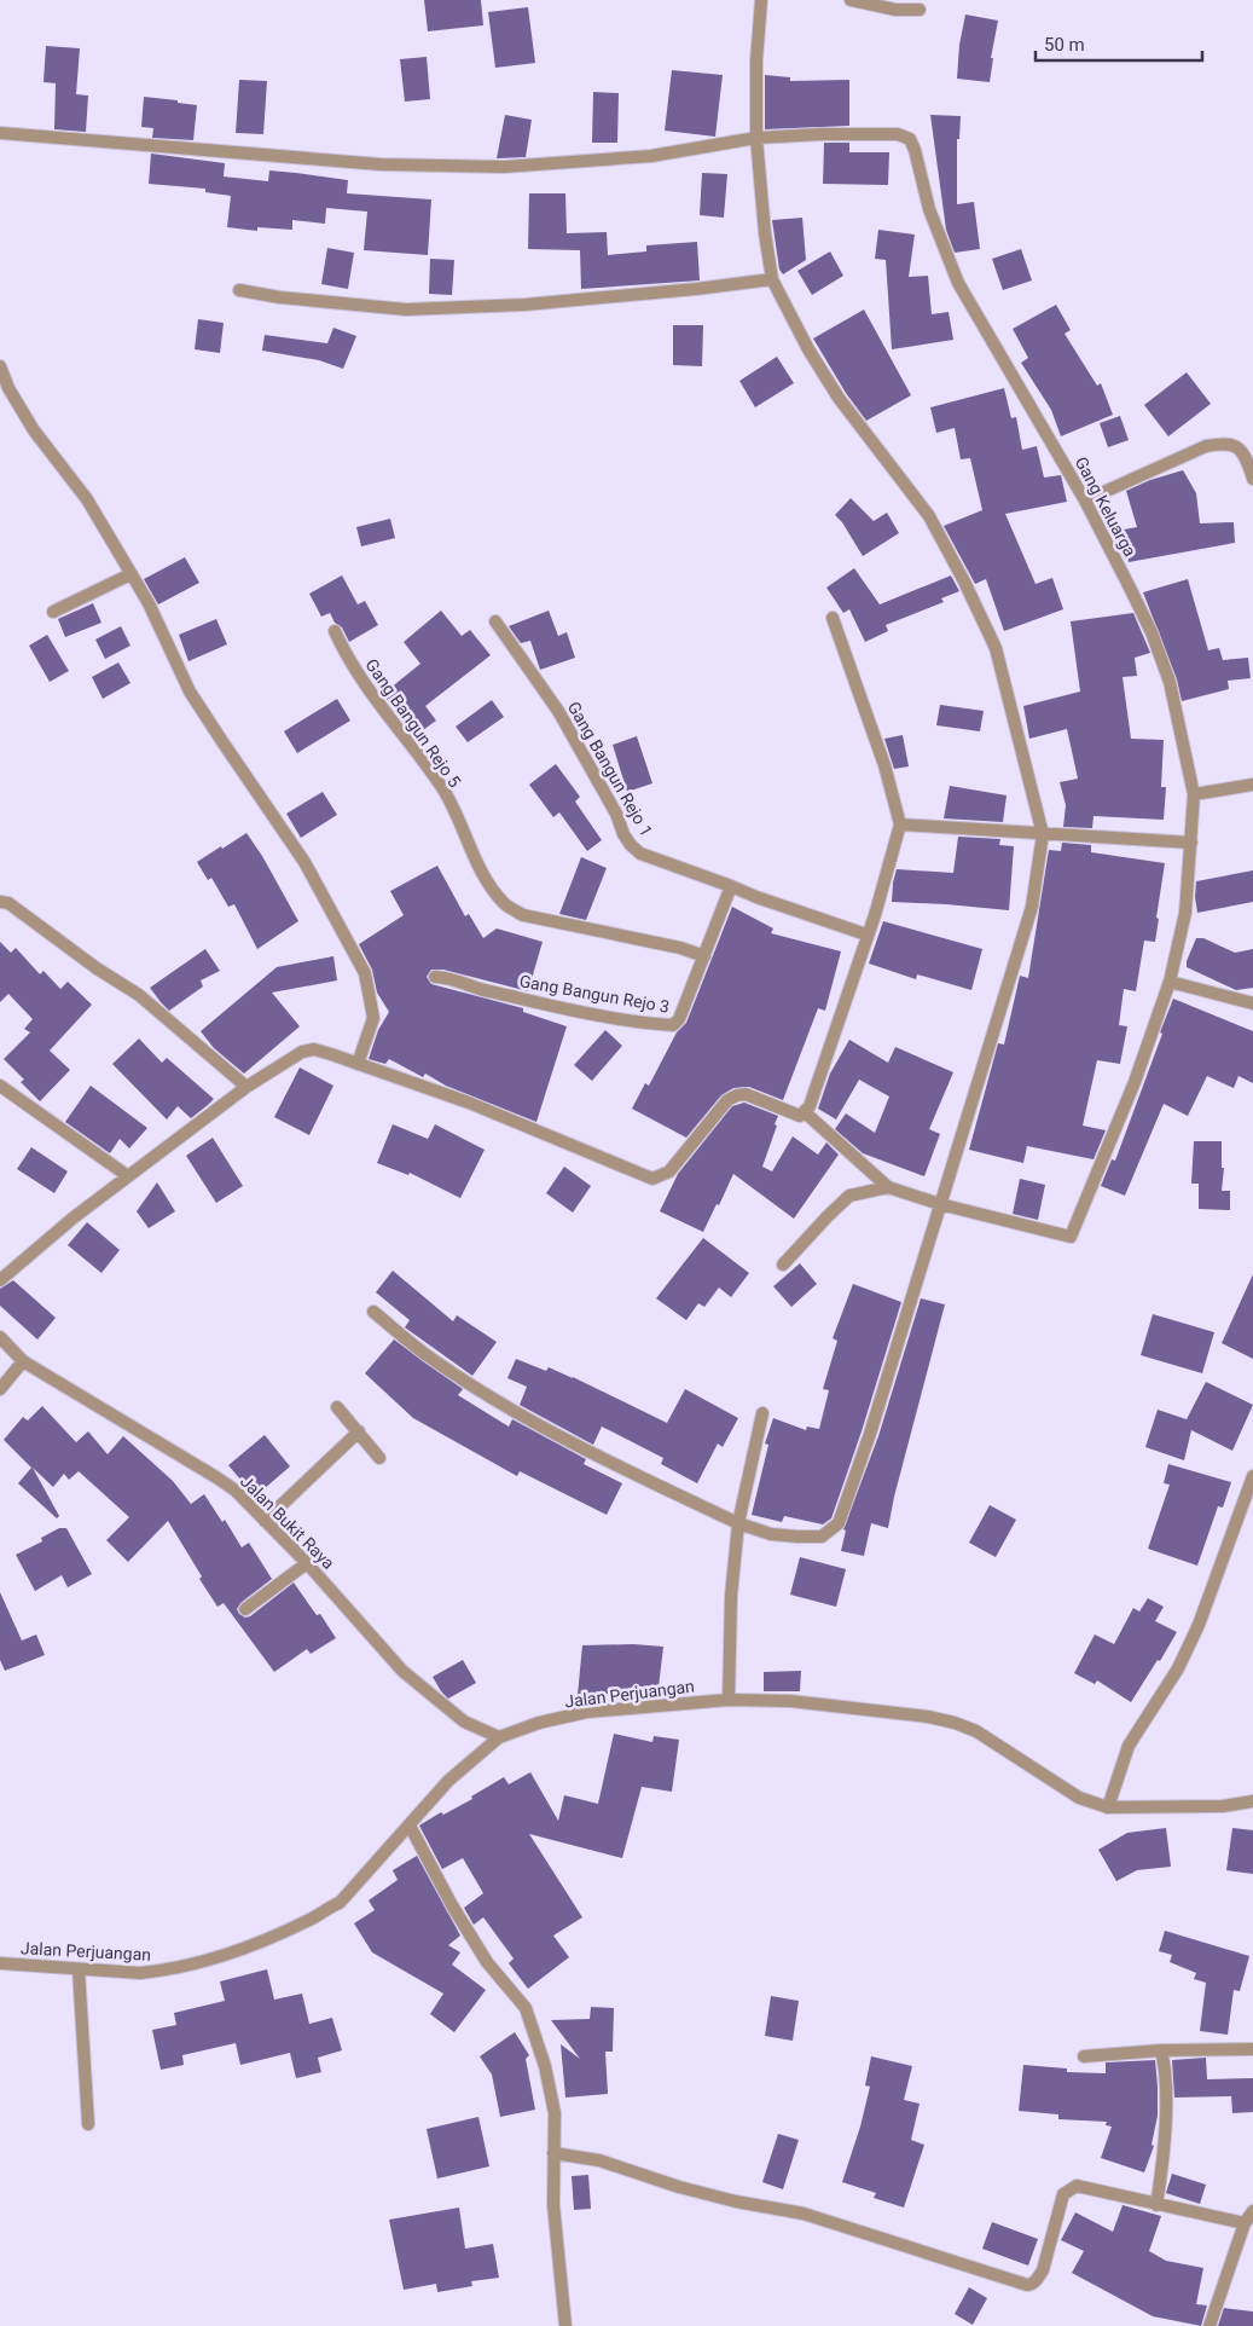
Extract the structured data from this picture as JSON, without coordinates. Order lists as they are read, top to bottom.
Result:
{
  "streets": {
    "street": [
      "Gang Keluarga",
      "Gang Bangun Rejo 5",
      "Gang Bangun Rejo 1",
      "Gang Bangun Rejo 3",
      "Jalan Bukit Raya",
      "Jalan Perjuangan"
    ]
  },
  "crossings": [
    ["Gang Bangun Rejo 5", "Gang Bangun Rejo 3"],
    ["Gang Bangun Rejo 1", "Gang Bangun Rejo 3"],
    ["Jalan Bukit Raya", "Jalan Perjuangan"]
  ],
  "scale_bar": "50 m"
}
